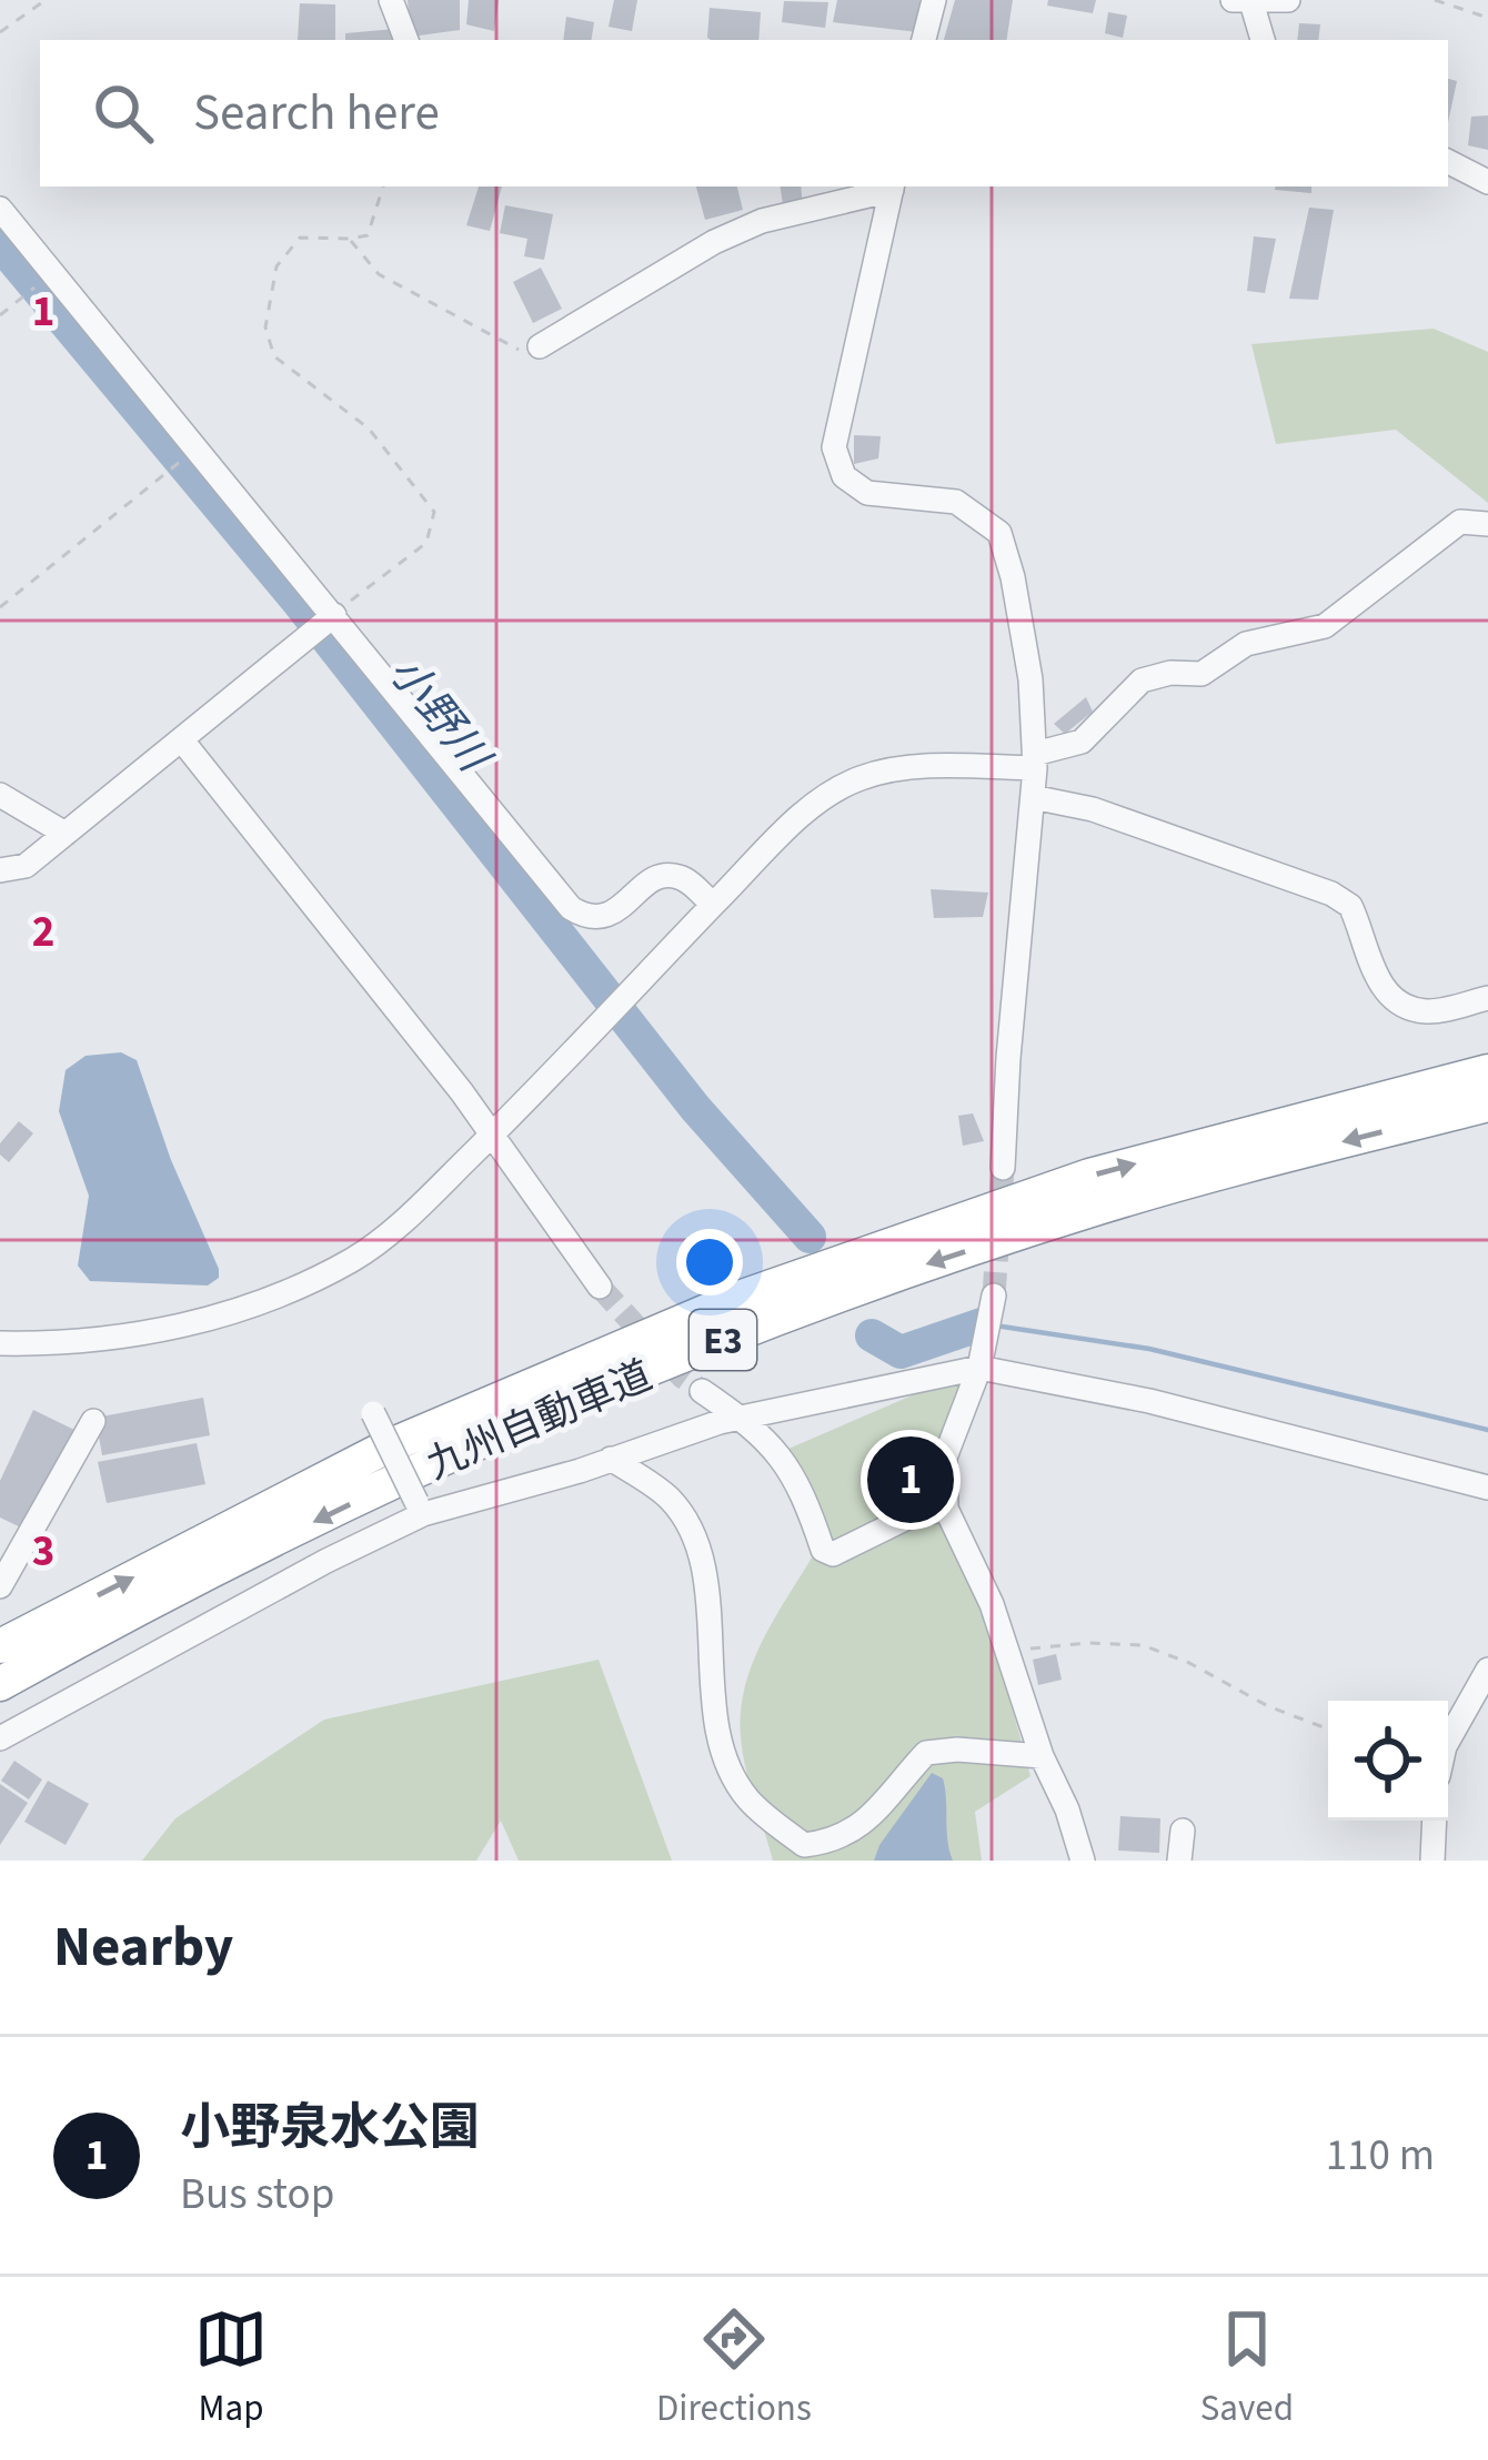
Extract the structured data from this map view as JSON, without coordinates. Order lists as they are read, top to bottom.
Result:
{
  "streets": {
    "highway": ["E3", "九州自動車道"]
  },
  "water": ["小野川"],
  "page": {
    "search": "Search here",
    "pins": "1",
    "heading": "Nearby",
    "list": [
      {
        "mark": "1",
        "name": "小野泉水公園",
        "note": "Bus stop",
        "value": "110 m"
      }
    ],
    "nav": ["Map", "Directions", "Saved"]
  },
  "grid": {
    "rows": ["1", "2", "3"]
  }
}
